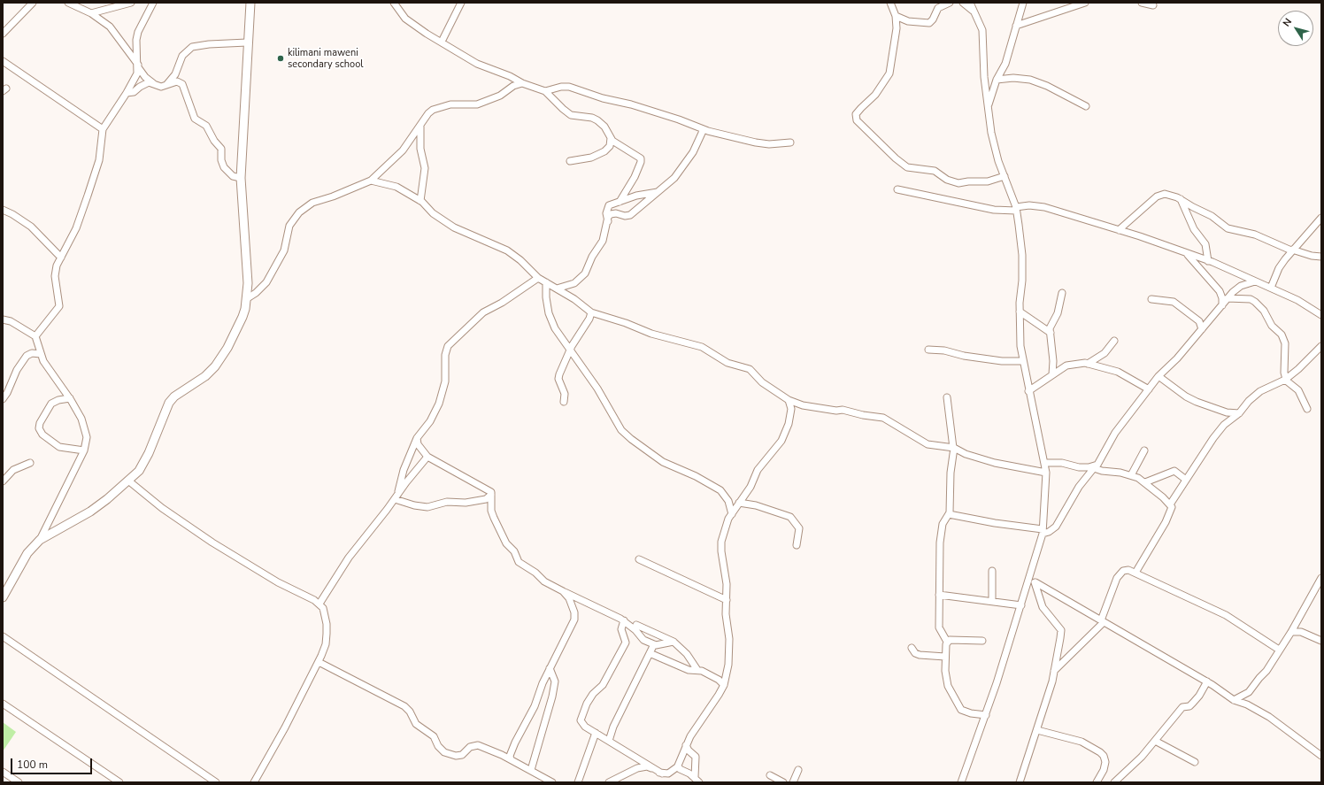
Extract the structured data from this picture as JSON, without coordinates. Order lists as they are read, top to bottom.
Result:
{
  "places": ["kilimani maweni secondary school"],
  "scale_bar": "100 m",
  "north": "top left"
}
